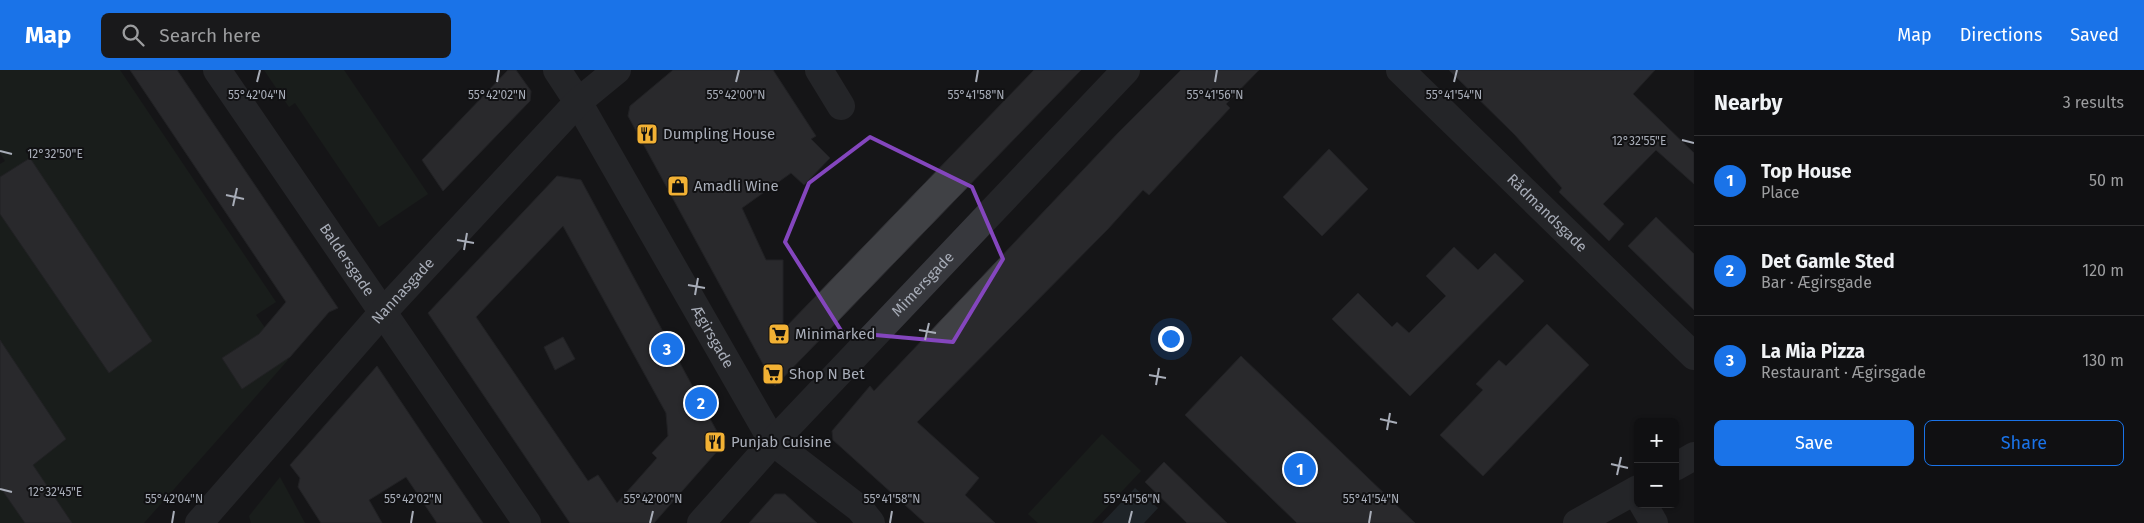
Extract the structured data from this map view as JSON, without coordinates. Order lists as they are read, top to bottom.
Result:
{
  "streets": {
    "street": [
      "Rådmandsgade",
      "Baldersgade",
      "Mimersgade",
      "Nannasgade",
      "Ægirsgade"
    ]
  },
  "crossings": [
    ["Baldersgade", "Nannasgade"],
    ["Mimersgade", "Ægirsgade"],
    ["Nannasgade", "Ægirsgade"]
  ],
  "places": {
    "restaurant": ["Dumpling House", "Punjab Cuisine"],
    "shop": ["Amadli Wine"],
    "supermarket": ["Minimarked", "Shop N Bet"]
  },
  "page": {
    "header": "Map",
    "search": "Search here",
    "nav": ["Map", "Directions", "Saved"],
    "heading": ["Nearby", "3 results"],
    "list": [
      {
        "mark": "1",
        "name": "Top House",
        "note": "Place",
        "value": "50 m"
      },
      {
        "mark": "2",
        "name": "Det Gamle Sted",
        "note": "Bar · Ægirsgade",
        "value": "120 m"
      },
      {
        "mark": "3",
        "name": "La Mia Pizza",
        "note": "Restaurant · Ægirsgade",
        "value": "130 m"
      }
    ],
    "pins": ["3", "2", "1"],
    "buttons": ["Save", "Share"],
    "map_buttons": ["+", "−"]
  },
  "coordinates": [
    "55°42'04\"N",
    "55°42'02\"N",
    "55°42'00\"N",
    "55°41'58\"N",
    "55°41'56\"N",
    "55°41'54\"N",
    "12°32'55\"E",
    "12°32'50\"E",
    "12°32'45\"E"
  ]
}
